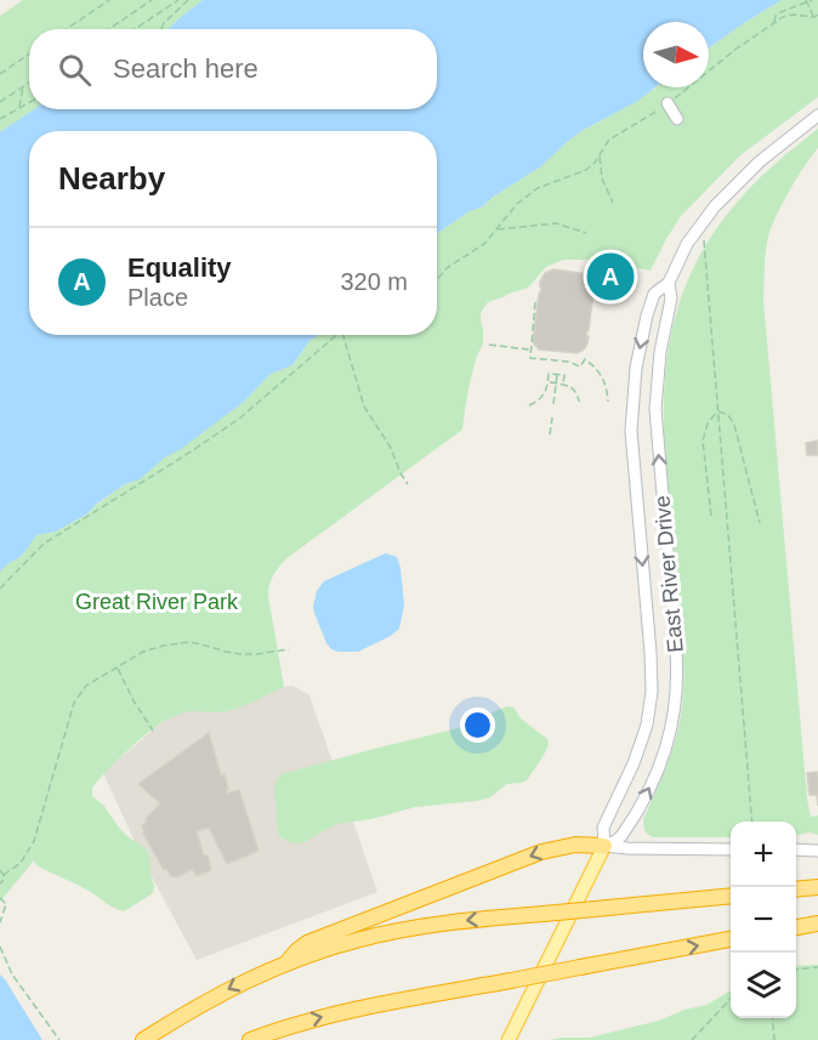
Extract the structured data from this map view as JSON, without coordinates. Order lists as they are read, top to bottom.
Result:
{
  "streets": {
    "main road": ["East River Drive"]
  },
  "parks": ["Great River Park"],
  "north": "right",
  "page": {
    "search": "Search here",
    "heading": "Nearby",
    "list": [
      {
        "mark": "A",
        "name": "Equality",
        "note": "Place",
        "value": "320 m"
      }
    ],
    "pins": "A",
    "map_buttons": ["+", "−"]
  }
}
